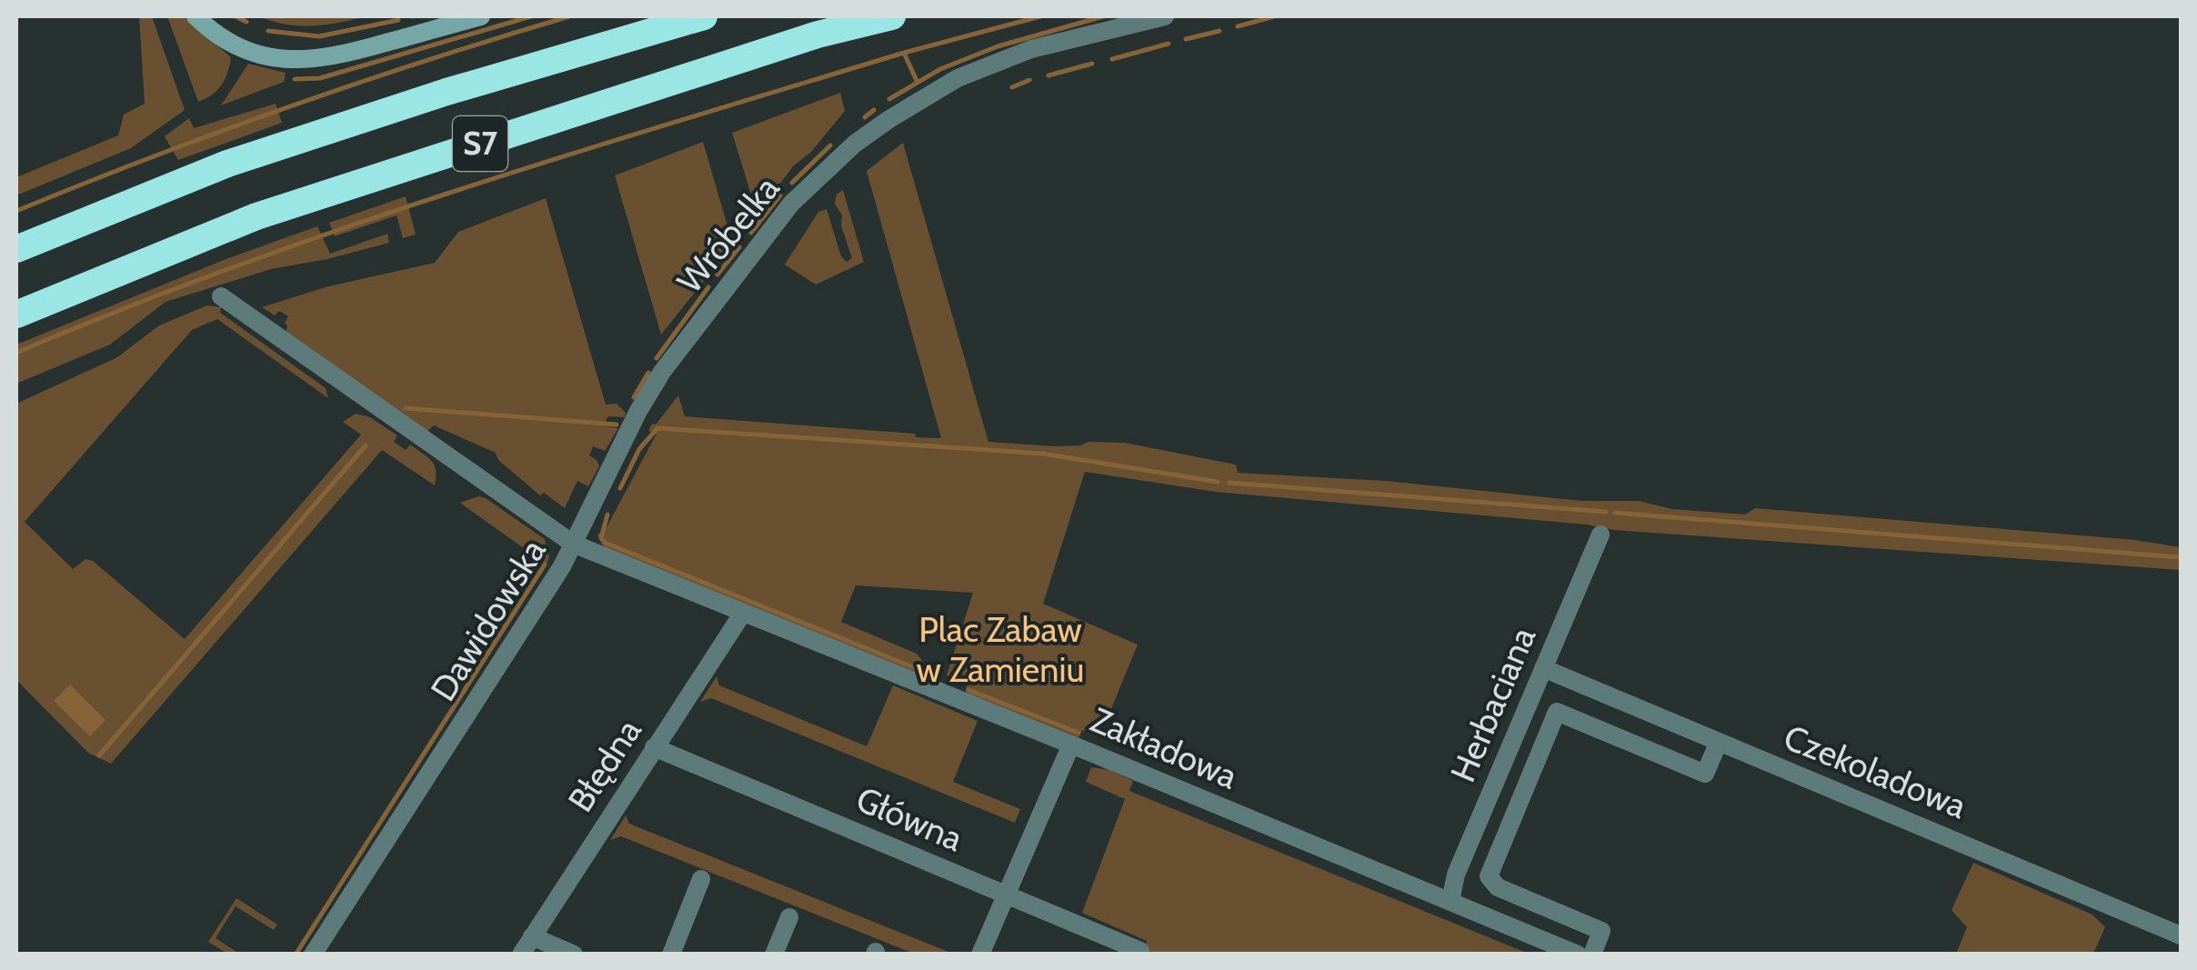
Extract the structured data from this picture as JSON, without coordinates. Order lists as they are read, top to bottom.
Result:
{
  "streets": {
    "highway": ["S7"],
    "street": [
      "Wróbelka",
      "Dawidowska",
      "Herbaciana",
      "Zakładowa",
      "Błędna",
      "Czekoladowa",
      "Główna"
    ]
  },
  "crossings": [
    ["Wróbelka", "Dawidowska"],
    ["Wróbelka", "Zakładowa"],
    ["Dawidowska", "Zakładowa"],
    ["Herbaciana", "Zakładowa"],
    ["Herbaciana", "Czekoladowa"],
    ["Zakładowa", "Błędna"],
    ["Błędna", "Główna"]
  ],
  "parks": ["Plac Zabaw w Zamieniu"]
}
